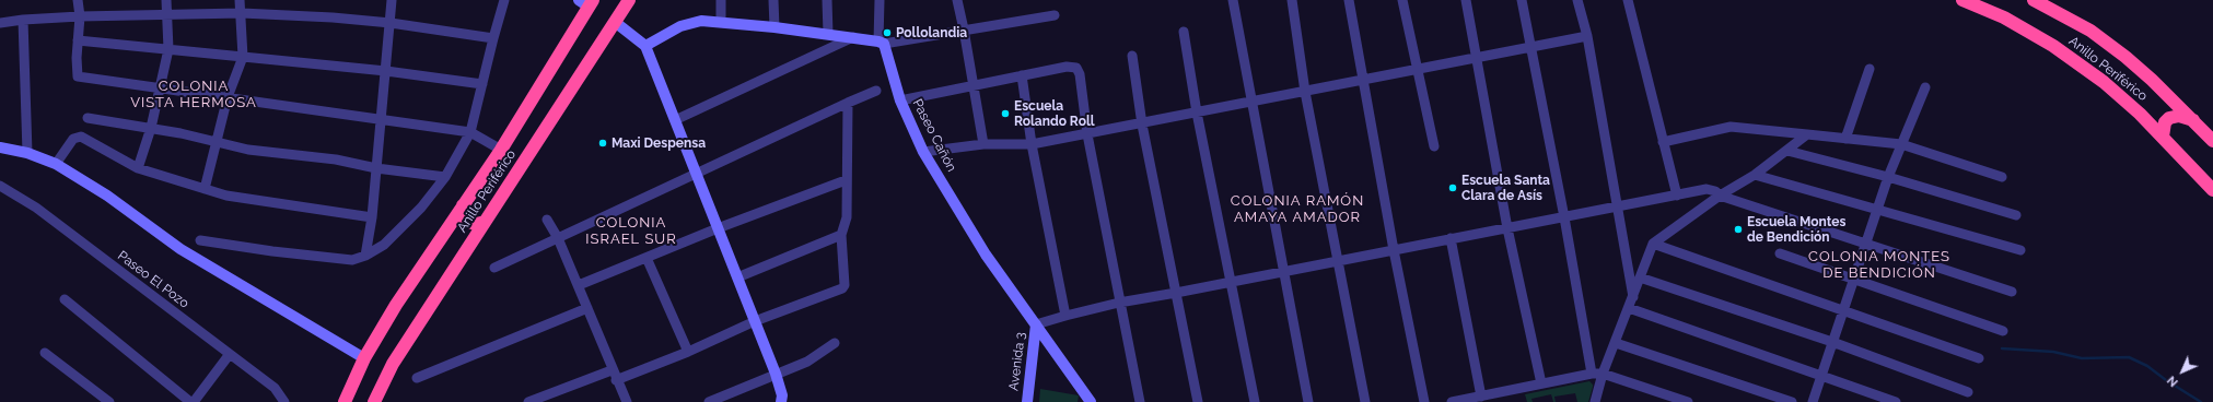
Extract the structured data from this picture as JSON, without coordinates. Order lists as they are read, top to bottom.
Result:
{
  "streets": {
    "highway": ["Anillo Periférico"],
    "street": ["Paseo Cañón", "Paseo El Pozo", "Avenida 3"]
  },
  "crossings": [
    ["Paseo Cañón", "Avenida 3"]
  ],
  "districts": [
    "COLONIA VISTA HERMOSA",
    "COLONIA RAMÓN AMAYA AMADOR",
    "COLONIA ISRAEL SUR",
    "COLONIA MONTES DE BENDICIÓN"
  ],
  "places": [
    "Pollolandia",
    "Escuela Rolando Roll",
    "Maxi Despensa",
    "Escuela Santa Clara de Asís",
    "Escuela Montes de Bendición"
  ],
  "north": "bottom left"
}
